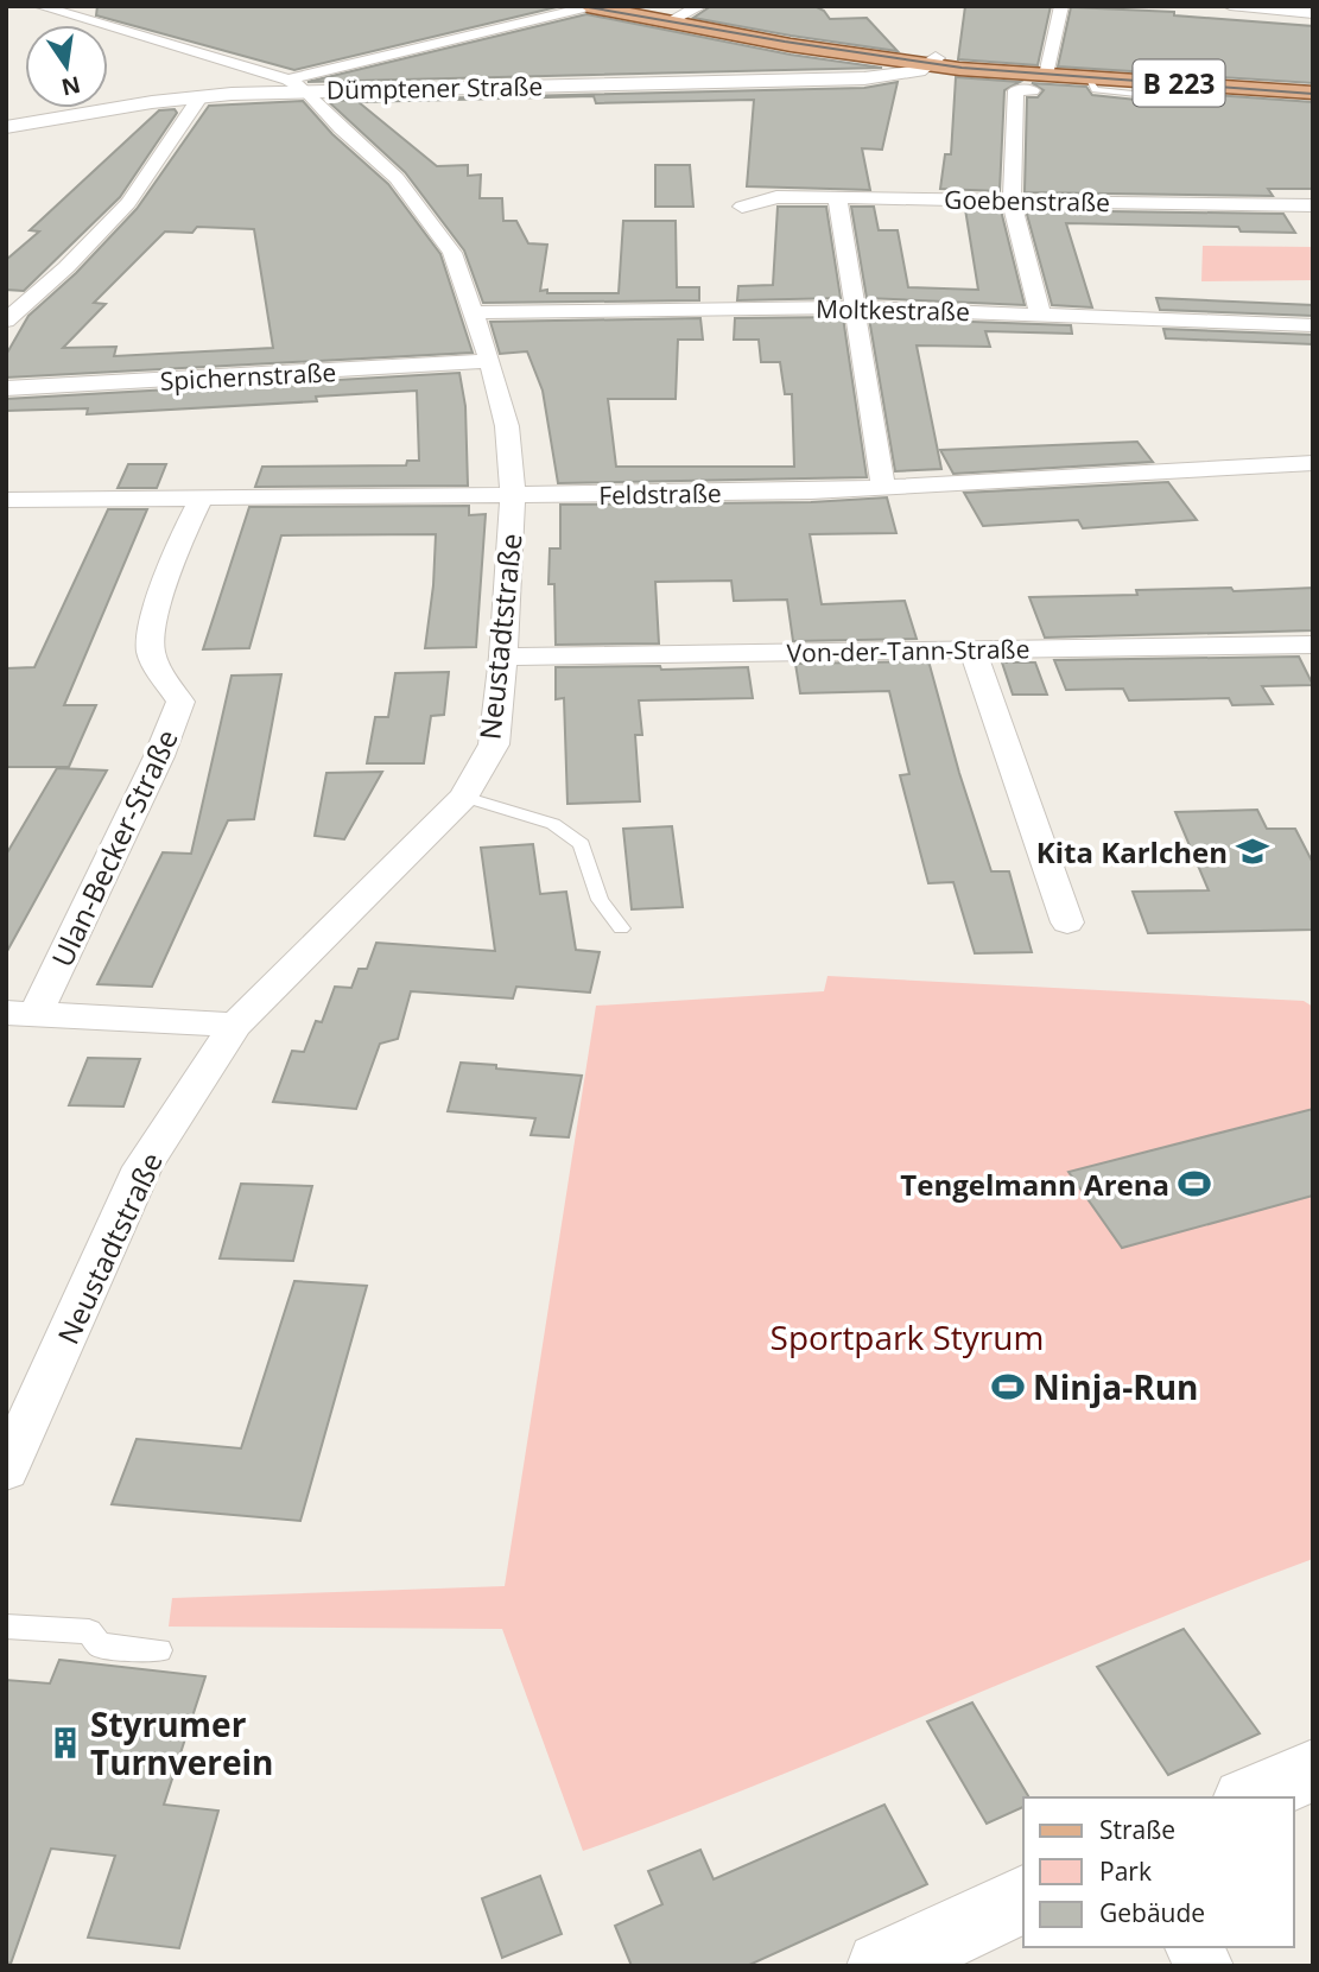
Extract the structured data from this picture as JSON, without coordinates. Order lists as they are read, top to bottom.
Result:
{
  "streets": {
    "main road": ["B 223"],
    "street": [
      "Dümptener Straße",
      "Goebenstraße",
      "Moltkestraße",
      "Spichernstraße",
      "Feldstraße",
      "Neustadtstraße",
      "Von-der-Tann-Straße",
      "Ulan-Becker-Straße"
    ]
  },
  "crossings": [
    ["B 223", "Dümptener Straße"],
    ["Dümptener Straße", "Neustadtstraße"],
    ["Moltkestraße", "Neustadtstraße"],
    ["Spichernstraße", "Neustadtstraße"],
    ["Feldstraße", "Neustadtstraße"],
    ["Feldstraße", "Ulan-Becker-Straße"],
    ["Neustadtstraße", "Von-der-Tann-Straße"]
  ],
  "parks": ["Sportpark Styrum"],
  "places": {
    "school or university": ["Kita Karlchen"],
    "sports": ["Tengelmann Arena", "Ninja-Run"],
    "building": ["Styrumer Turnverein"]
  },
  "legend": ["Straße", "Park", "Gebäude"],
  "north": "bottom"
}
